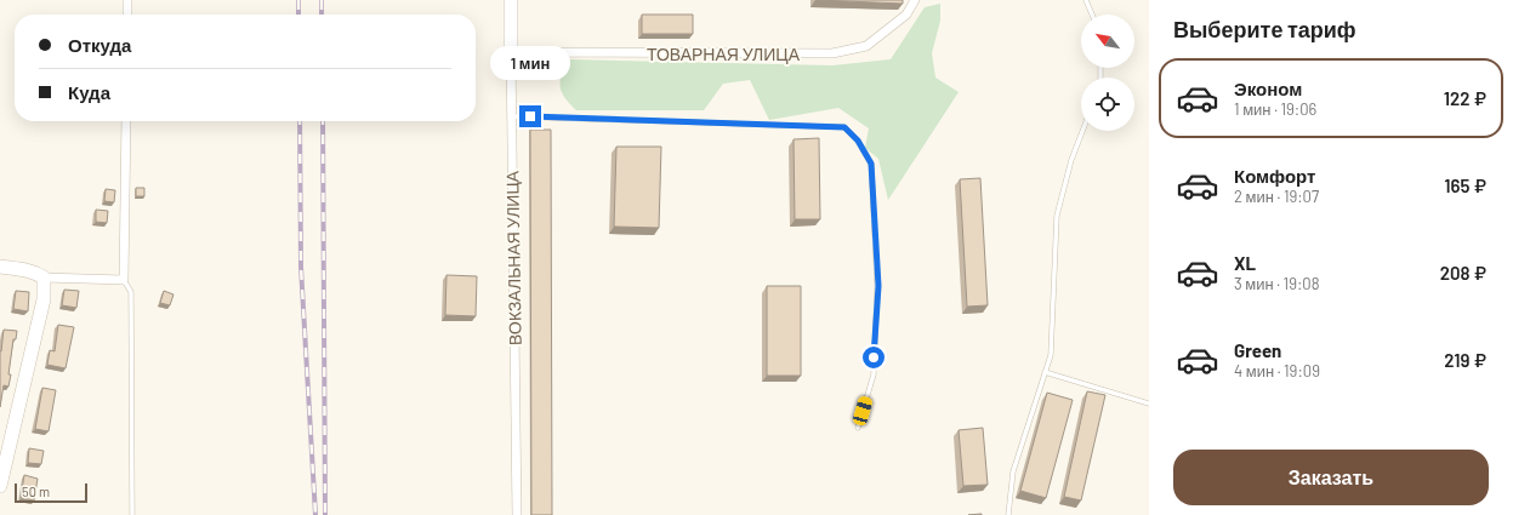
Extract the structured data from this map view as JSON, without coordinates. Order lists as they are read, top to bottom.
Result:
{
  "streets": {
    "street": ["ТОВАРНАЯ УЛИЦА", "ВОКЗАЛЬНАЯ УЛИЦА"]
  },
  "crossings": [
    ["ТОВАРНАЯ УЛИЦА", "ВОКЗАЛЬНАЯ УЛИЦА"]
  ],
  "scale_bar": "50 m",
  "north": "top left",
  "page": {
    "heading": "Выберите тариф",
    "banner": ["Откуда", "Куда"],
    "bubble": "1 мин",
    "list": [
      {
        "name": "Эконом",
        "note": "1 мин · 19:06",
        "value": "122 ₽"
      },
      {
        "name": "Комфорт",
        "note": "2 мин · 19:07",
        "value": "165 ₽"
      },
      {
        "name": "XL",
        "note": "3 мин · 19:08",
        "value": "208 ₽"
      },
      {
        "name": "Green",
        "note": "4 мин · 19:09",
        "value": "219 ₽"
      }
    ],
    "buttons": "Заказать",
    "scale": "50 m"
  }
}
